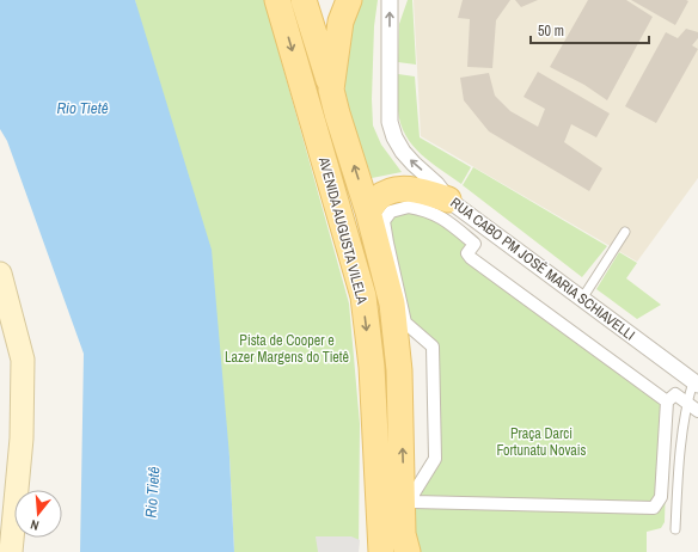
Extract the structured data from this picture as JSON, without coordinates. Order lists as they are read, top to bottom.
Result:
{
  "streets": {
    "main road": ["AVENIDA AUGUSTA VILELA"],
    "street": ["RUA CABO PM JOSÉ MARIA SCHIAVELLI"]
  },
  "one_way": ["RUA CABO PM JOSÉ MARIA SCHIAVELLI"],
  "water": ["Rio Tietê"],
  "parks": ["Pista de Cooper e Lazer Margens do Tietê", "Praça Darci Fortunatu Novais"],
  "scale_bar": "50 m",
  "north": "bottom"
}
